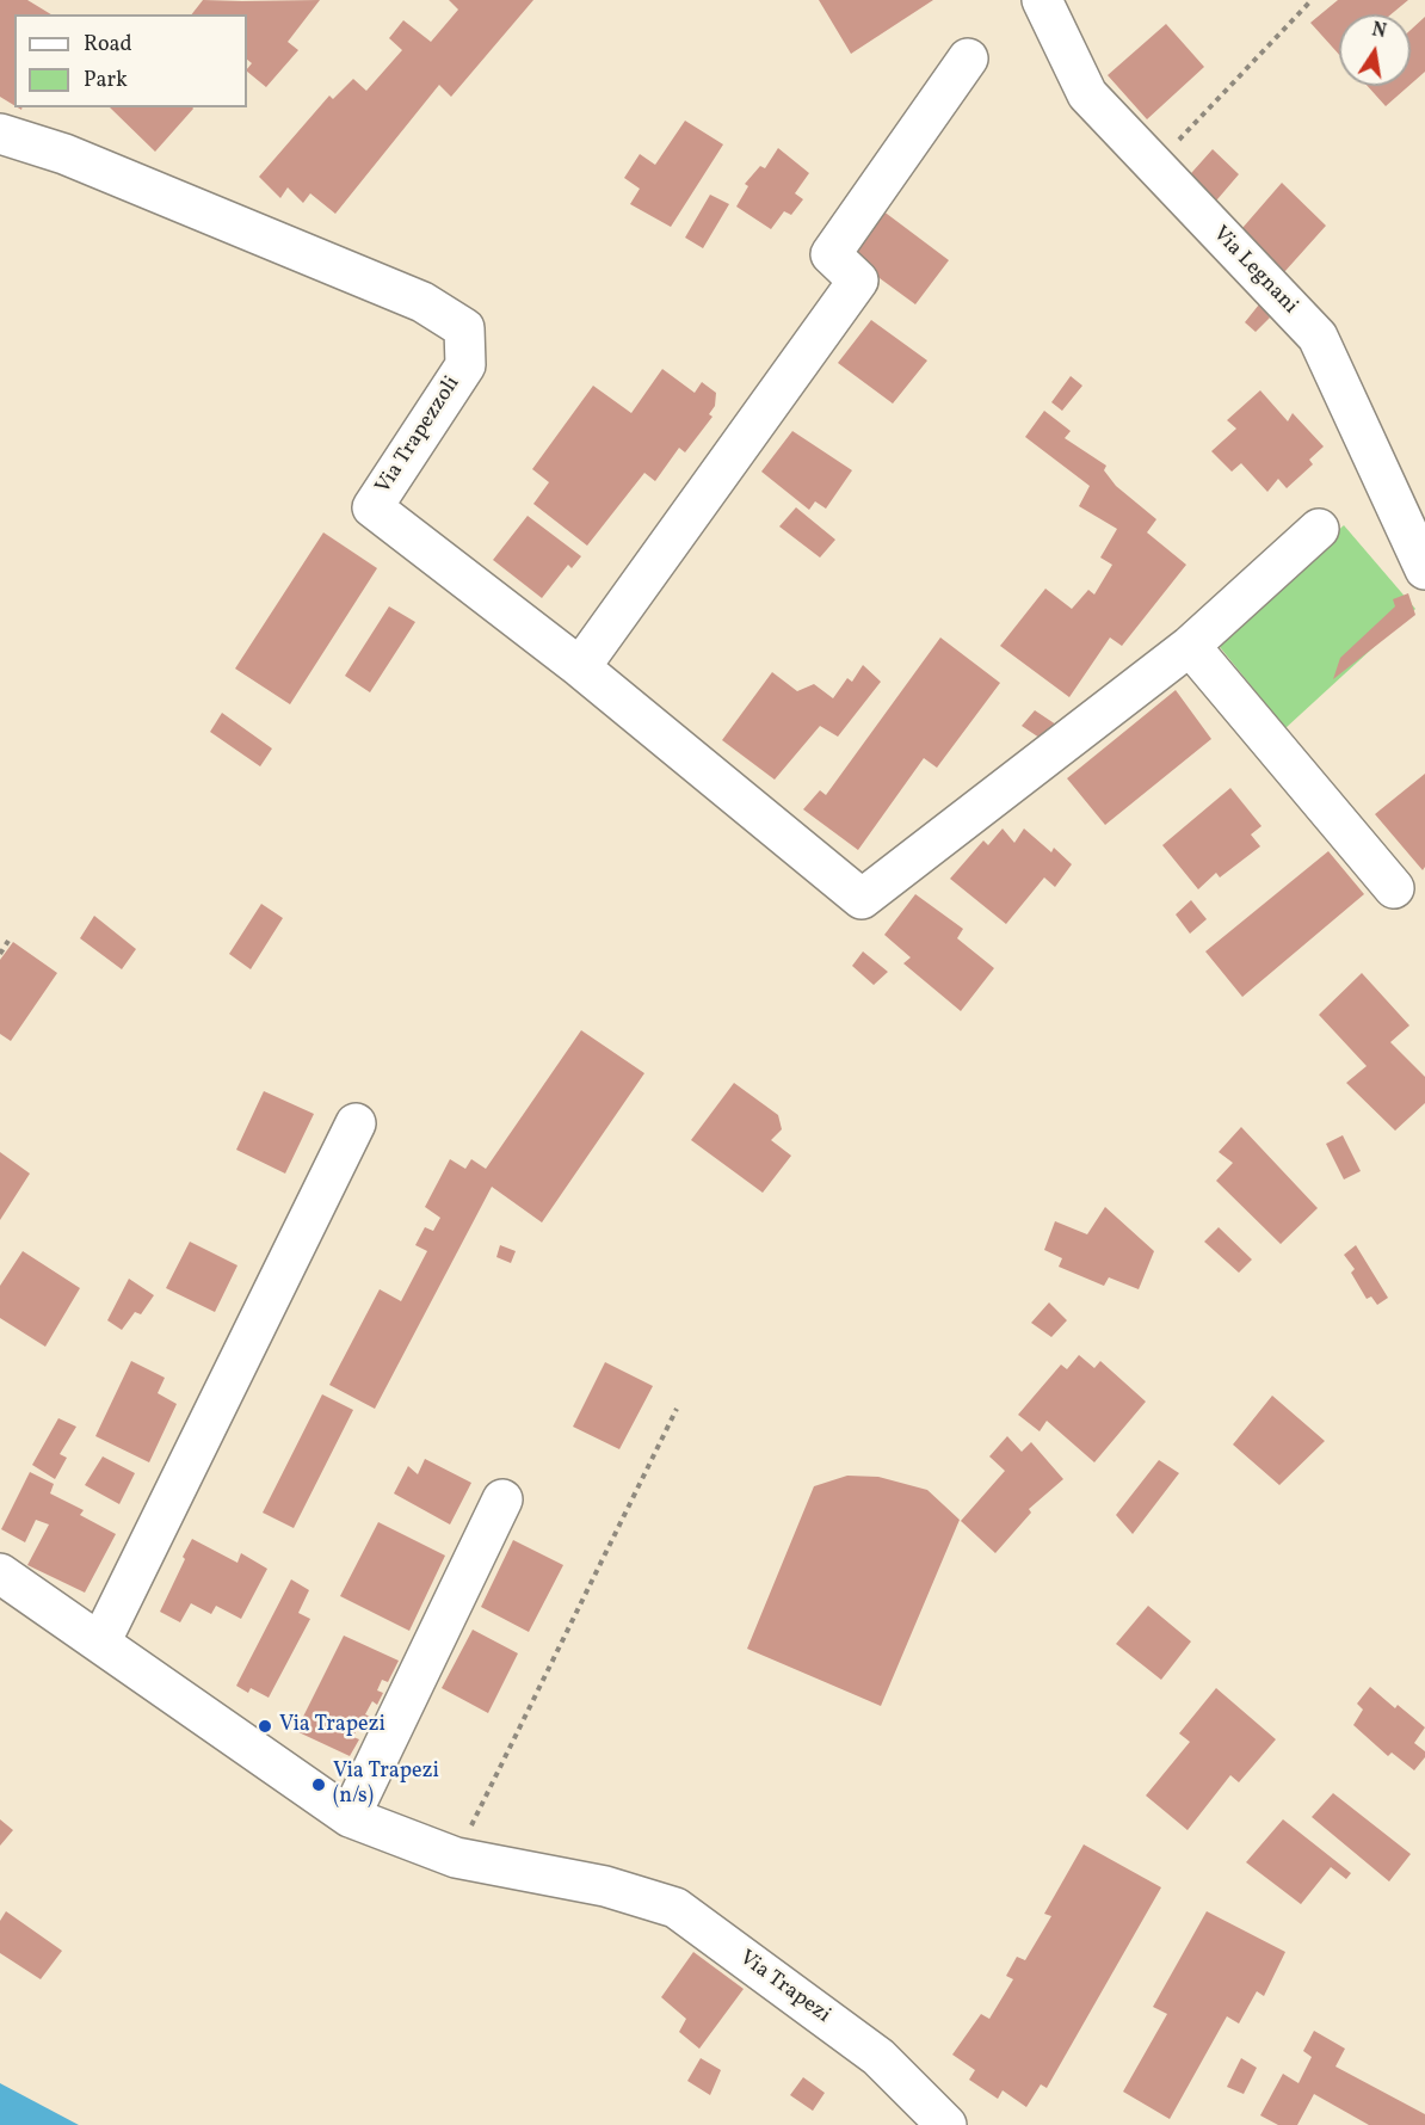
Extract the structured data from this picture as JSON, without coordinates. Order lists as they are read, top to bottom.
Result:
{
  "streets": {
    "street": ["Via Legnani", "Via Trapezzoli", "Via Trapezi"]
  },
  "places": ["Via Trapezi", "Via Trapezi (n/s)"],
  "legend": ["Road", "Park"],
  "north": "top"
}
